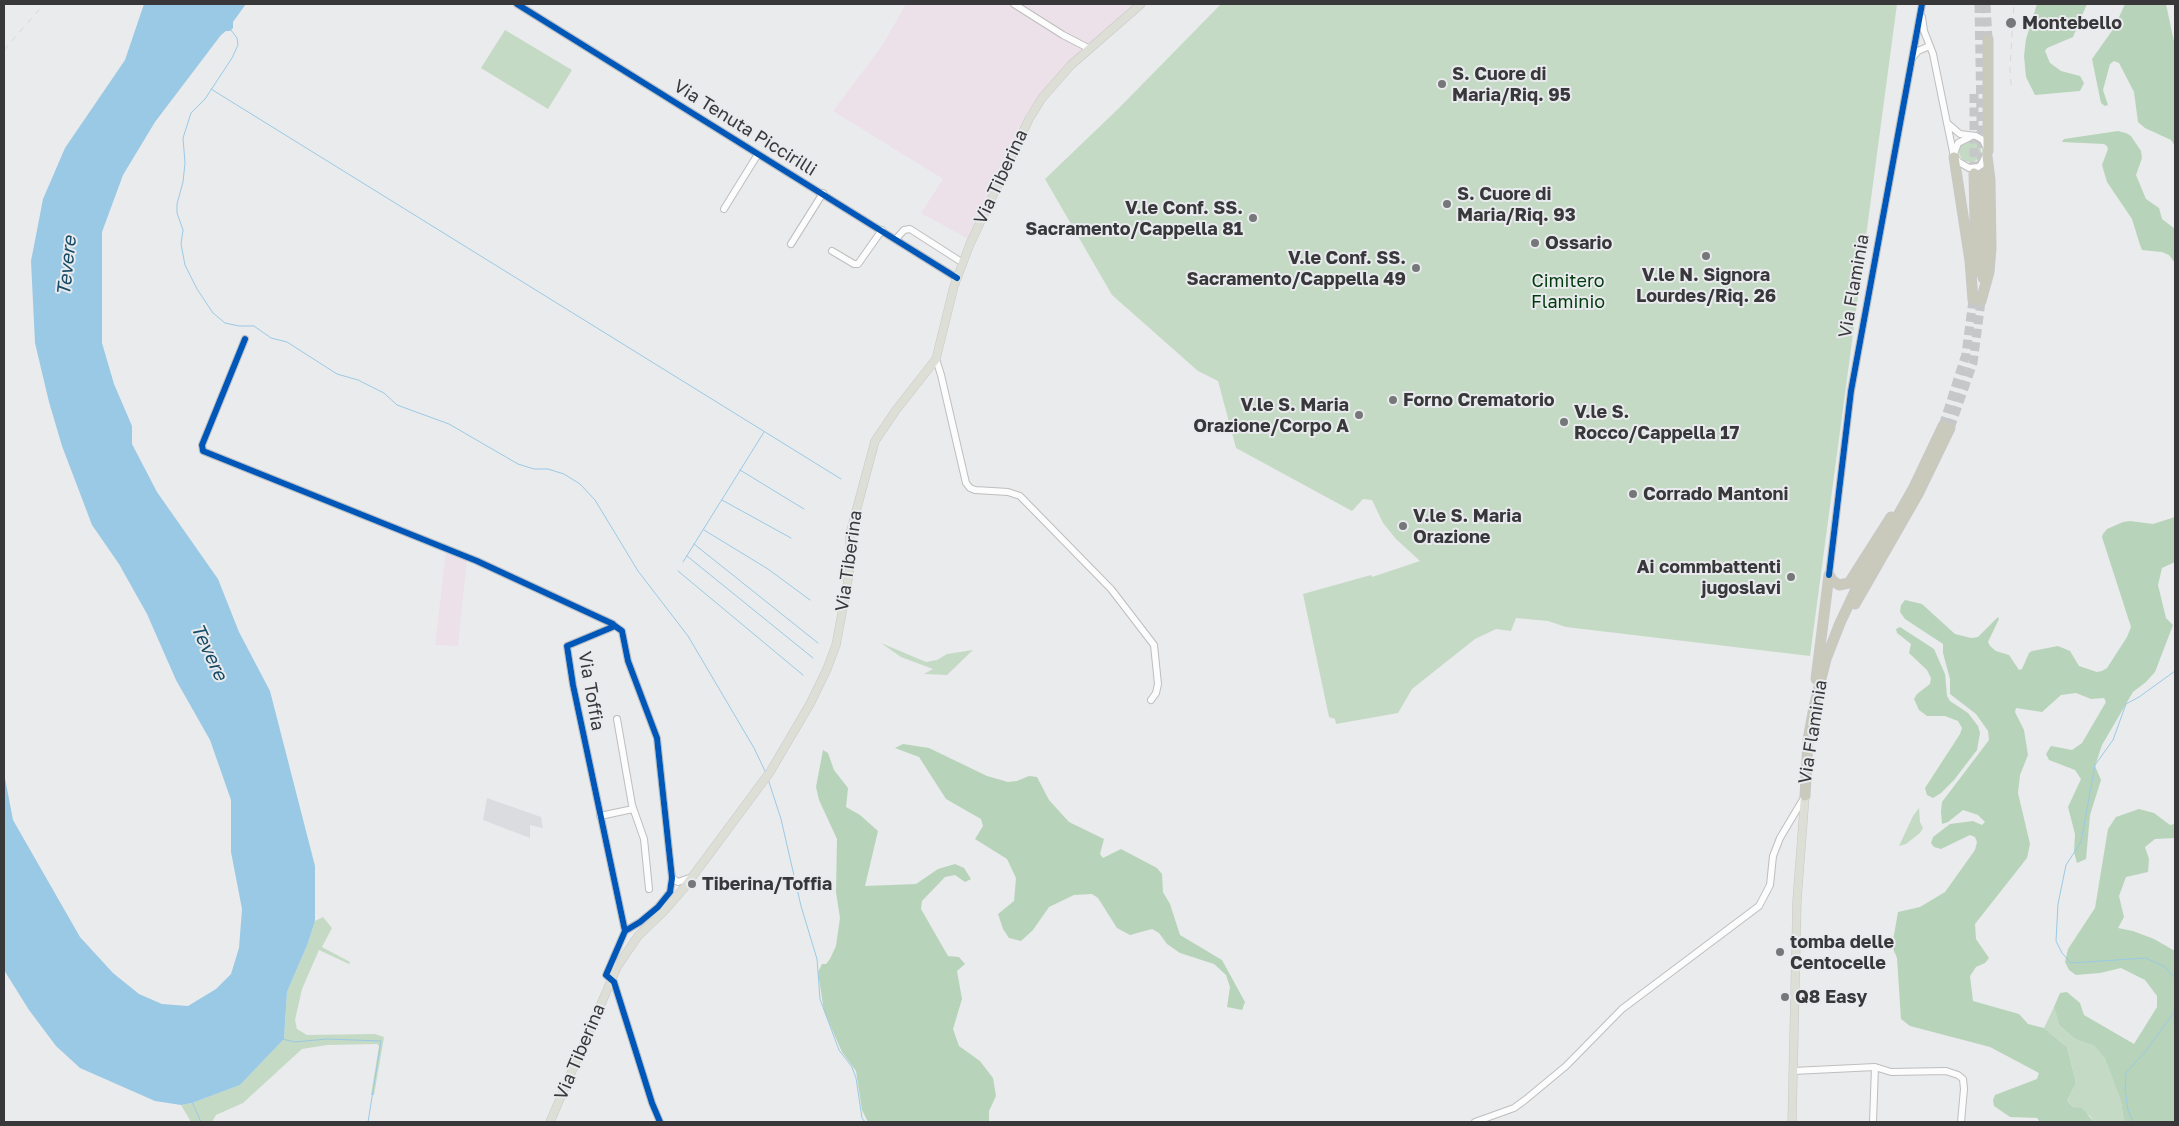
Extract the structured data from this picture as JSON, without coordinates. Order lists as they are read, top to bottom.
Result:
{
  "streets": {
    "highway": ["Via Flaminia"],
    "main road": ["Via Tiberina"],
    "street": ["Via Tenuta Piccirilli", "Via Toffia"]
  },
  "crossings": [
    ["Via Tenuta Piccirilli", "Via Tiberina"]
  ],
  "water": ["Tevere"],
  "parks": ["Cimitero Flaminio"],
  "places": [
    "Montebello",
    "S. Cuore di Maria/Riq. 95",
    "S. Cuore di Maria/Riq. 93",
    "V.le Conf. SS. Sacramento/Cappella 81",
    "Ossario",
    "V.le N. Signora Lourdes/Riq. 26",
    "V.le Conf. SS. Sacramento/Cappella 49",
    "Forno Crematorio",
    "V.le S. Maria Orazione/Corpo A",
    "V.le S. Rocco/Cappella 17",
    "Corrado Mantoni",
    "V.le S. Maria Orazione",
    "Ai commbattenti jugoslavi",
    "Tiberina/Toffia",
    "tomba delle Centocelle",
    "Q8 Easy"
  ]
}
